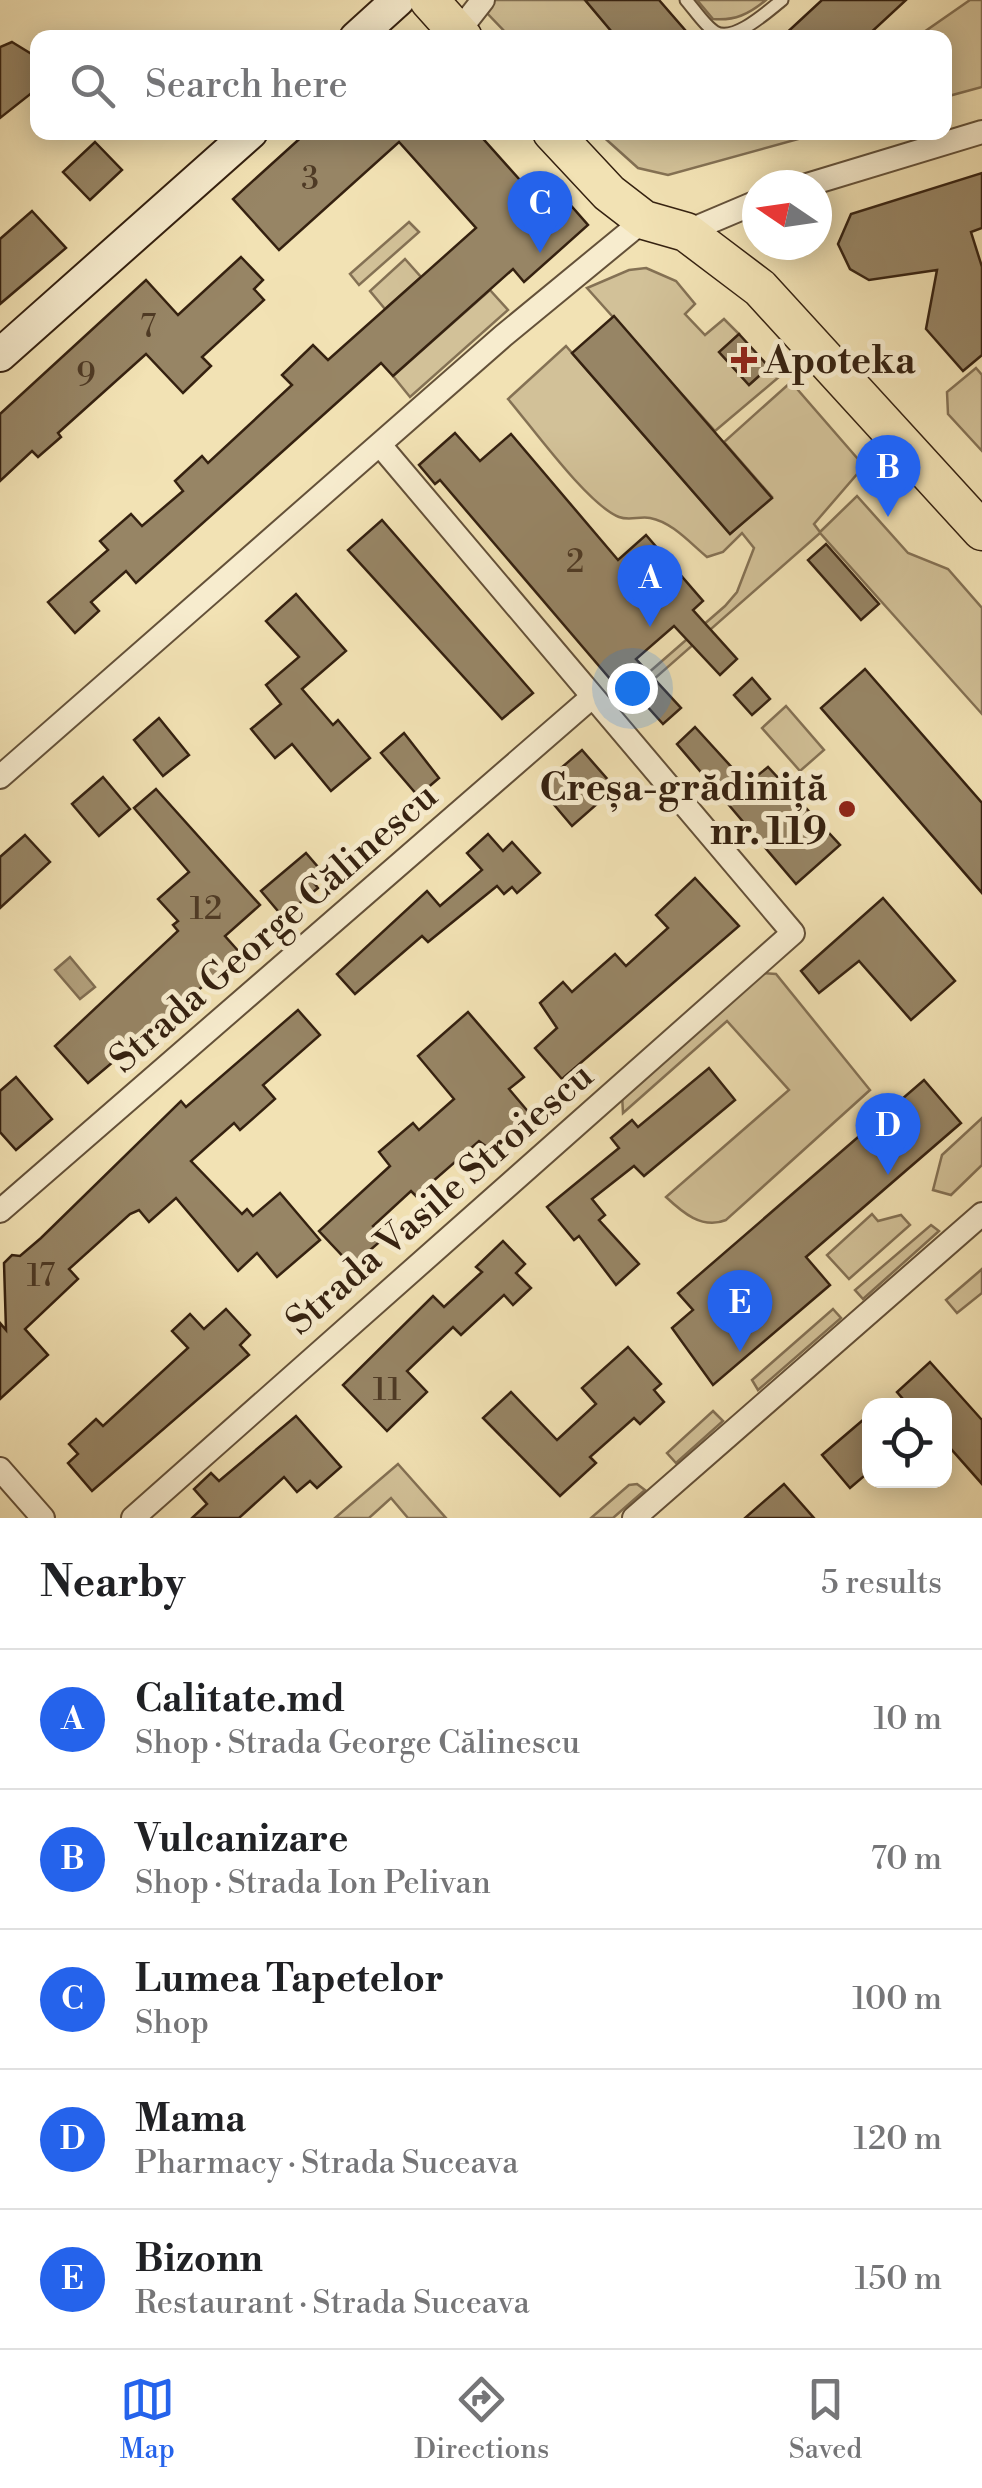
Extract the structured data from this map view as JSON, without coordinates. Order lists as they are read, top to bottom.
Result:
{
  "streets": {
    "street": ["Strada George Călinescu", "Strada Vasile Stroiescu"]
  },
  "crossings": [
    ["Strada George Călinescu", "Strada Vasile Stroiescu"]
  ],
  "places": {
    "health": ["Apoteka"],
    "other": ["Creșa-grădiniță nr. 119"]
  },
  "house_numbers": [
    "3",
    "7",
    "9",
    "2",
    "12",
    "17",
    "11"
  ],
  "north": "left",
  "page": {
    "search": "Search here",
    "pins": [
      "C",
      "B",
      "A",
      "D",
      "E"
    ],
    "heading": ["Nearby", "5 results"],
    "list": [
      {
        "mark": "A",
        "name": "Calitate.md",
        "note": "Shop · Strada George Călinescu",
        "value": "10 m"
      },
      {
        "mark": "B",
        "name": "Vulcanizare",
        "note": "Shop · Strada Ion Pelivan",
        "value": "70 m"
      },
      {
        "mark": "C",
        "name": "Lumea Tapetelor",
        "note": "Shop",
        "value": "100 m"
      },
      {
        "mark": "D",
        "name": "Mama",
        "note": "Pharmacy · Strada Suceava",
        "value": "120 m"
      },
      {
        "mark": "E",
        "name": "Bizonn",
        "note": "Restaurant · Strada Suceava",
        "value": "150 m"
      }
    ],
    "nav": ["Map", "Directions", "Saved"]
  }
}
